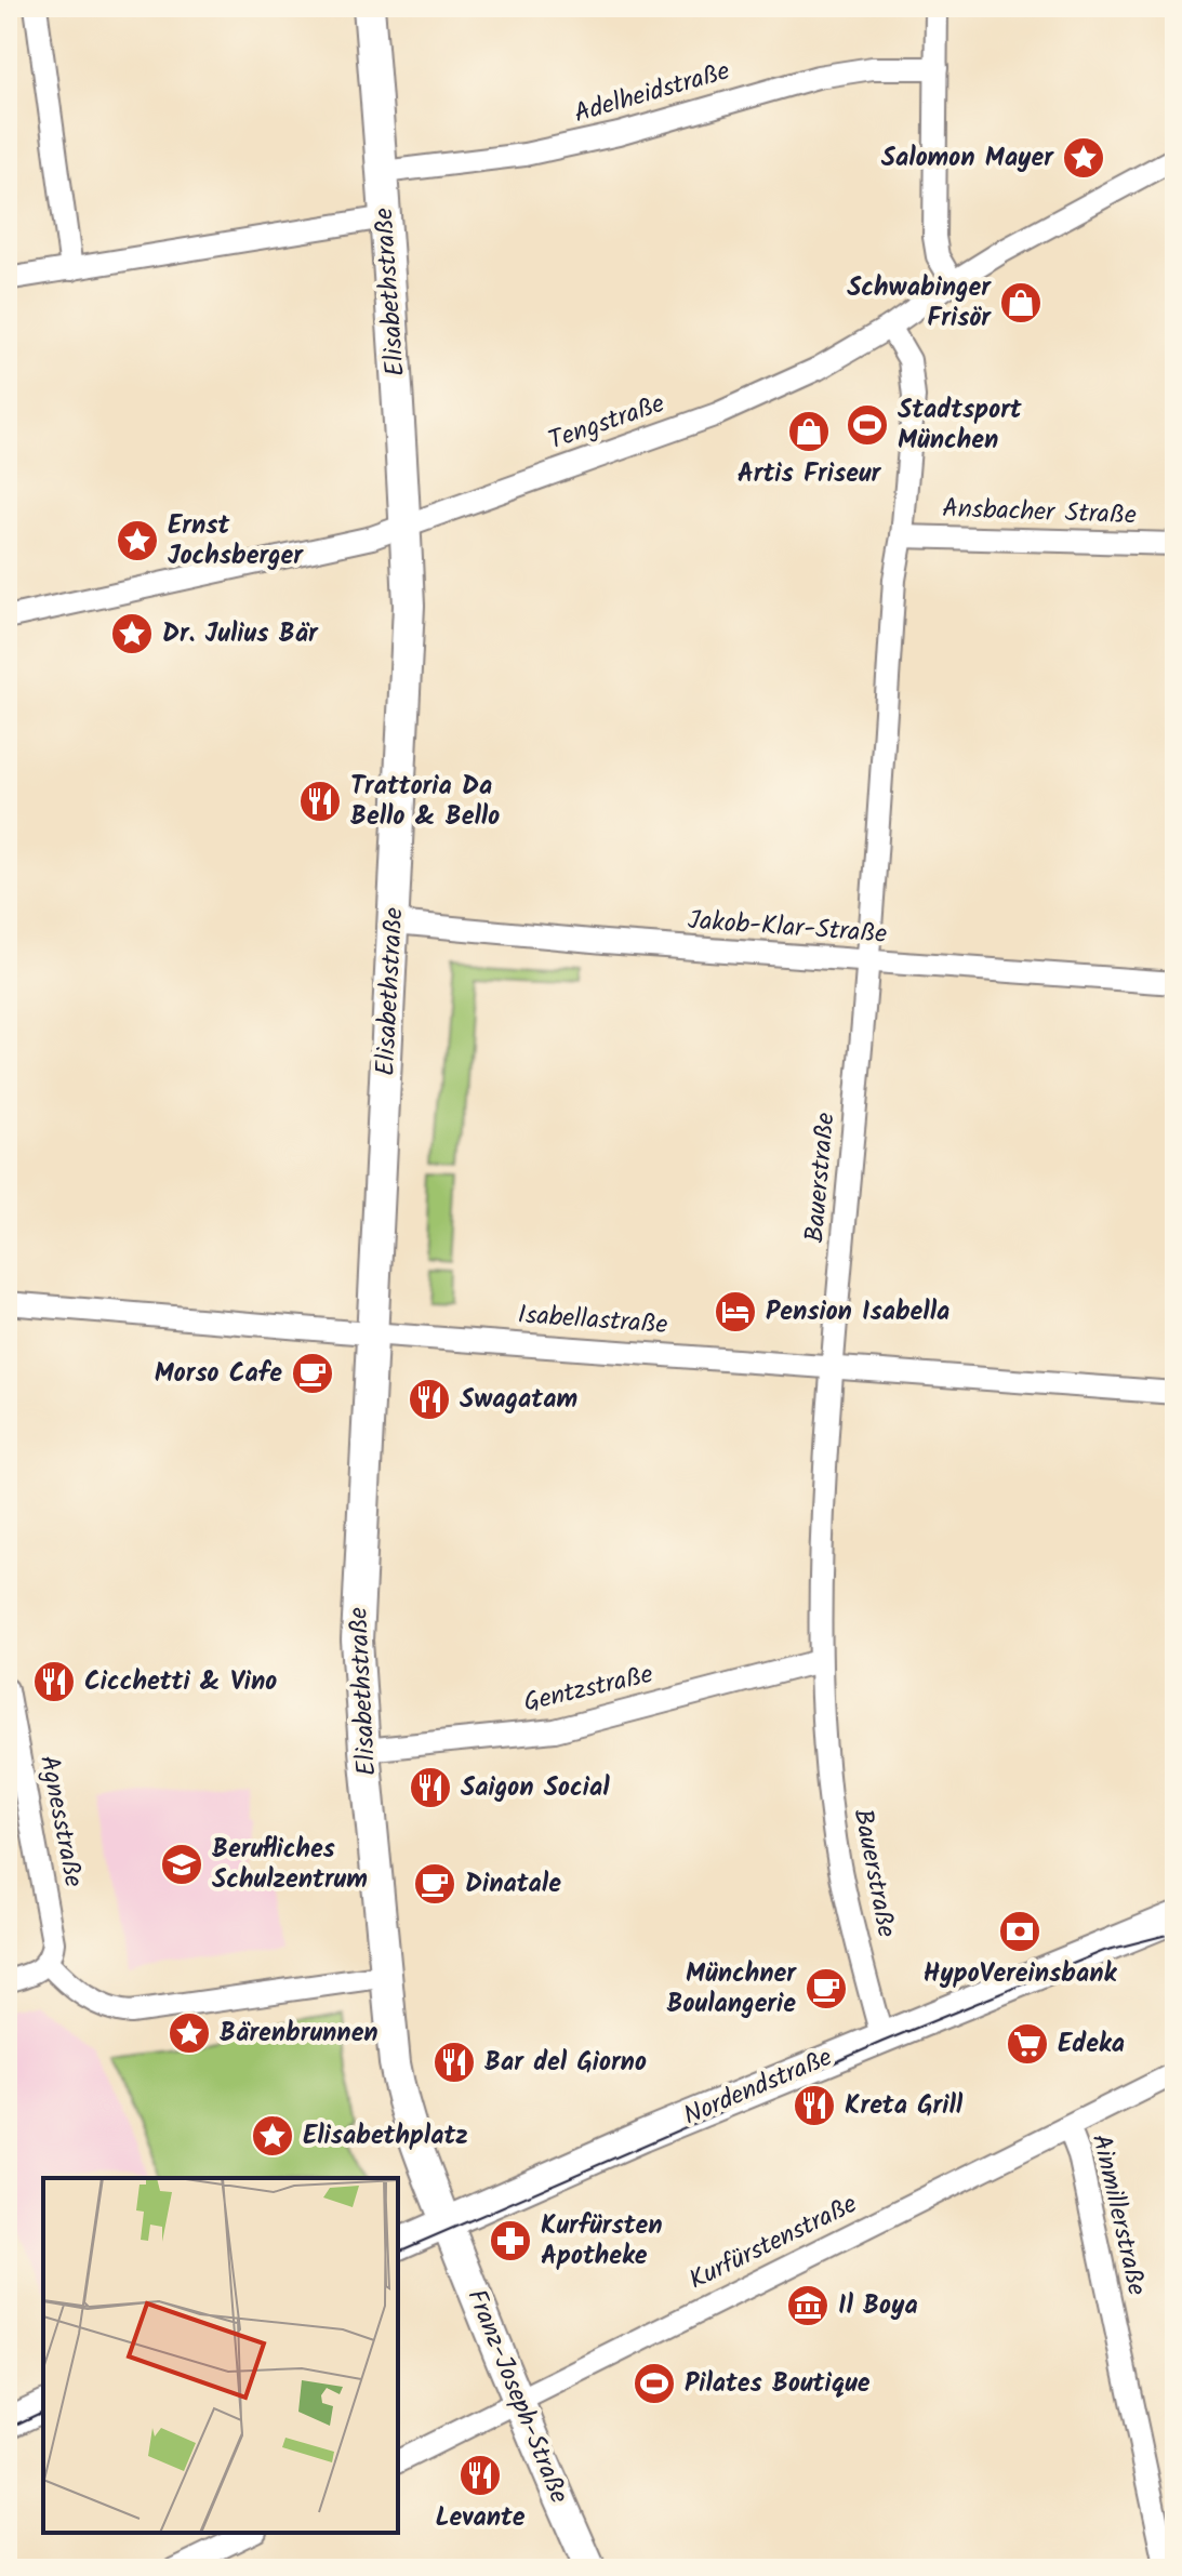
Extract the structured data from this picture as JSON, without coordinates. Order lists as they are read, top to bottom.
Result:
{
  "streets": {
    "main road": ["Elisabethstraße", "Nordendstraße", "Franz-Joseph-Straße"],
    "street": [
      "Adelheidstraße",
      "Tengstraße",
      "Ansbacher Straße",
      "Jakob-Klar-Straße",
      "Bauerstraße",
      "Isabellastraße",
      "Gentzstraße",
      "Agnesstraße",
      "Ainmillerstraße",
      "Kurfürstenstraße"
    ]
  },
  "crossings": [
    ["Adelheidstraße", "Elisabethstraße"],
    ["Elisabethstraße", "Tengstraße"],
    ["Elisabethstraße", "Jakob-Klar-Straße"],
    ["Elisabethstraße", "Isabellastraße"],
    ["Elisabethstraße", "Gentzstraße"],
    ["Tengstraße", "Bauerstraße"],
    ["Ansbacher Straße", "Bauerstraße"],
    ["Jakob-Klar-Straße", "Bauerstraße"],
    ["Bauerstraße", "Isabellastraße"],
    ["Bauerstraße", "Gentzstraße"],
    ["Bauerstraße", "Nordendstraße"],
    ["Nordendstraße", "Franz-Joseph-Straße"],
    ["Ainmillerstraße", "Kurfürstenstraße"],
    ["Kurfürstenstraße", "Franz-Joseph-Straße"]
  ],
  "places": {
    "place": [
      "Salomon Mayer",
      "Ernst Jochsberger",
      "Dr. Julius Bär",
      "Bärenbrunnen",
      "Elisabethplatz"
    ],
    "shop": ["Schwabinger Frisör", "Artis Friseur"],
    "sports": ["Stadtsport München", "Pilates Boutique"],
    "restaurant": [
      "Trattoria Da Bello & Bello",
      "Swagatam",
      "Cicchetti & Vino",
      "Saigon Social",
      "Bar del Giorno",
      "Kreta Grill",
      "Levante"
    ],
    "hotel": ["Pension Isabella"],
    "cafe": ["Morso Cafe", "Dinatale", "Münchner Boulangerie"],
    "school or university": ["Berufliches Schulzentrum"],
    "bank": ["HypoVereinsbank"],
    "supermarket": ["Edeka"],
    "pharmacy": ["Kurfürsten Apotheke"],
    "museum": ["Il Boya"]
  }
}
